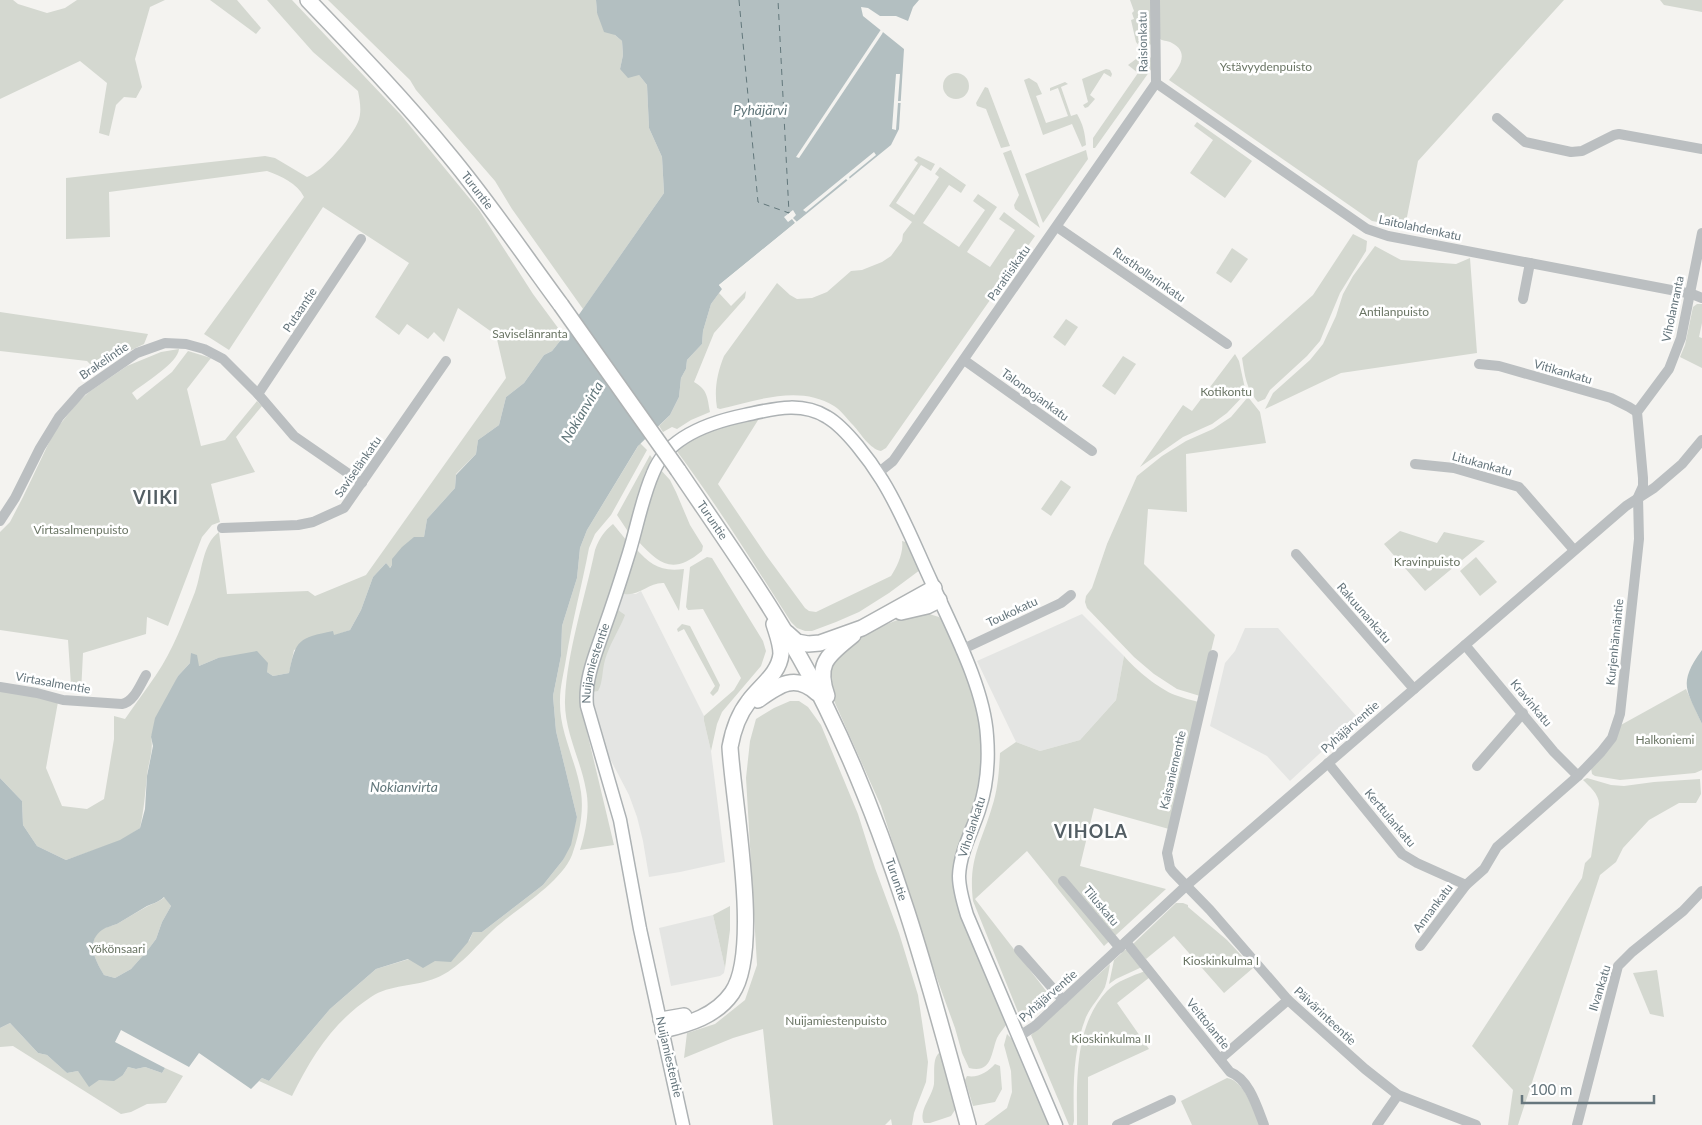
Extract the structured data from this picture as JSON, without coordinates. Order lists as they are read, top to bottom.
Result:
{
  "streets": {
    "highway": ["Turuntie"],
    "main road": ["Nuijamiestentie", "Viholankatu"],
    "street": [
      "Raisionkatu",
      "Laitolahdenkatu",
      "Paratiisikatu",
      "Rusthollarinkatu",
      "Viholanranta",
      "Putaantie",
      "Brakelintie",
      "Vitikankatu",
      "Talonpojankatu",
      "Litukankatu",
      "Saviselänkatu",
      "Toukokatu",
      "Rakuunankatu",
      "Kurjenhännäntie",
      "Virtasalmentie",
      "Kravinkatu",
      "Pyhäjärventie",
      "Kaisaniementie",
      "Kerttulankatu",
      "Tiluskatu",
      "Annankatu",
      "Ilvankatu",
      "Päivärinteentie",
      "Veittolantie"
    ]
  },
  "crossings": [
    ["Raisionkatu", "Laitolahdenkatu"],
    ["Raisionkatu", "Paratiisikatu"],
    ["Laitolahdenkatu", "Paratiisikatu"],
    ["Laitolahdenkatu", "Viholanranta"],
    ["Paratiisikatu", "Rusthollarinkatu"],
    ["Paratiisikatu", "Talonpojankatu"],
    ["Paratiisikatu", "Nuijamiestentie"],
    ["Paratiisikatu", "Viholankatu"],
    ["Viholanranta", "Vitikankatu"],
    ["Putaantie", "Brakelintie"],
    ["Brakelintie", "Saviselänkatu"],
    ["Litukankatu", "Pyhäjärventie"],
    ["Toukokatu", "Viholankatu"],
    ["Rakuunankatu", "Pyhäjärventie"],
    ["Kurjenhännäntie", "Kravinkatu"],
    ["Kurjenhännäntie", "Pyhäjärventie"],
    ["Nuijamiestentie", "Viholankatu"],
    ["Kravinkatu", "Pyhäjärventie"],
    ["Pyhäjärventie", "Kaisaniementie"],
    ["Pyhäjärventie", "Kerttulankatu"],
    ["Pyhäjärventie", "Viholankatu"],
    ["Pyhäjärventie", "Tiluskatu"],
    ["Pyhäjärventie", "Päivärinteentie"],
    ["Pyhäjärventie", "Veittolantie"],
    ["Kaisaniementie", "Päivärinteentie"],
    ["Kerttulankatu", "Annankatu"],
    ["Tiluskatu", "Veittolantie"]
  ],
  "districts": ["VIIKI", "VIHOLA"],
  "water": ["Pyhäjärvi", "Nokianvirta"],
  "parks": [
    "Ystävyydenpuisto",
    "Antilanpuisto",
    "Saviselänranta",
    "Kotikontu",
    "Virtasalmenpuisto",
    "Kravinpuisto",
    "Halkoniemi",
    "Yökönsaari",
    "Kioskinkulma I",
    "Nuijamiestenpuisto",
    "Kioskinkulma II"
  ],
  "scale_bar": "100 m"
}
